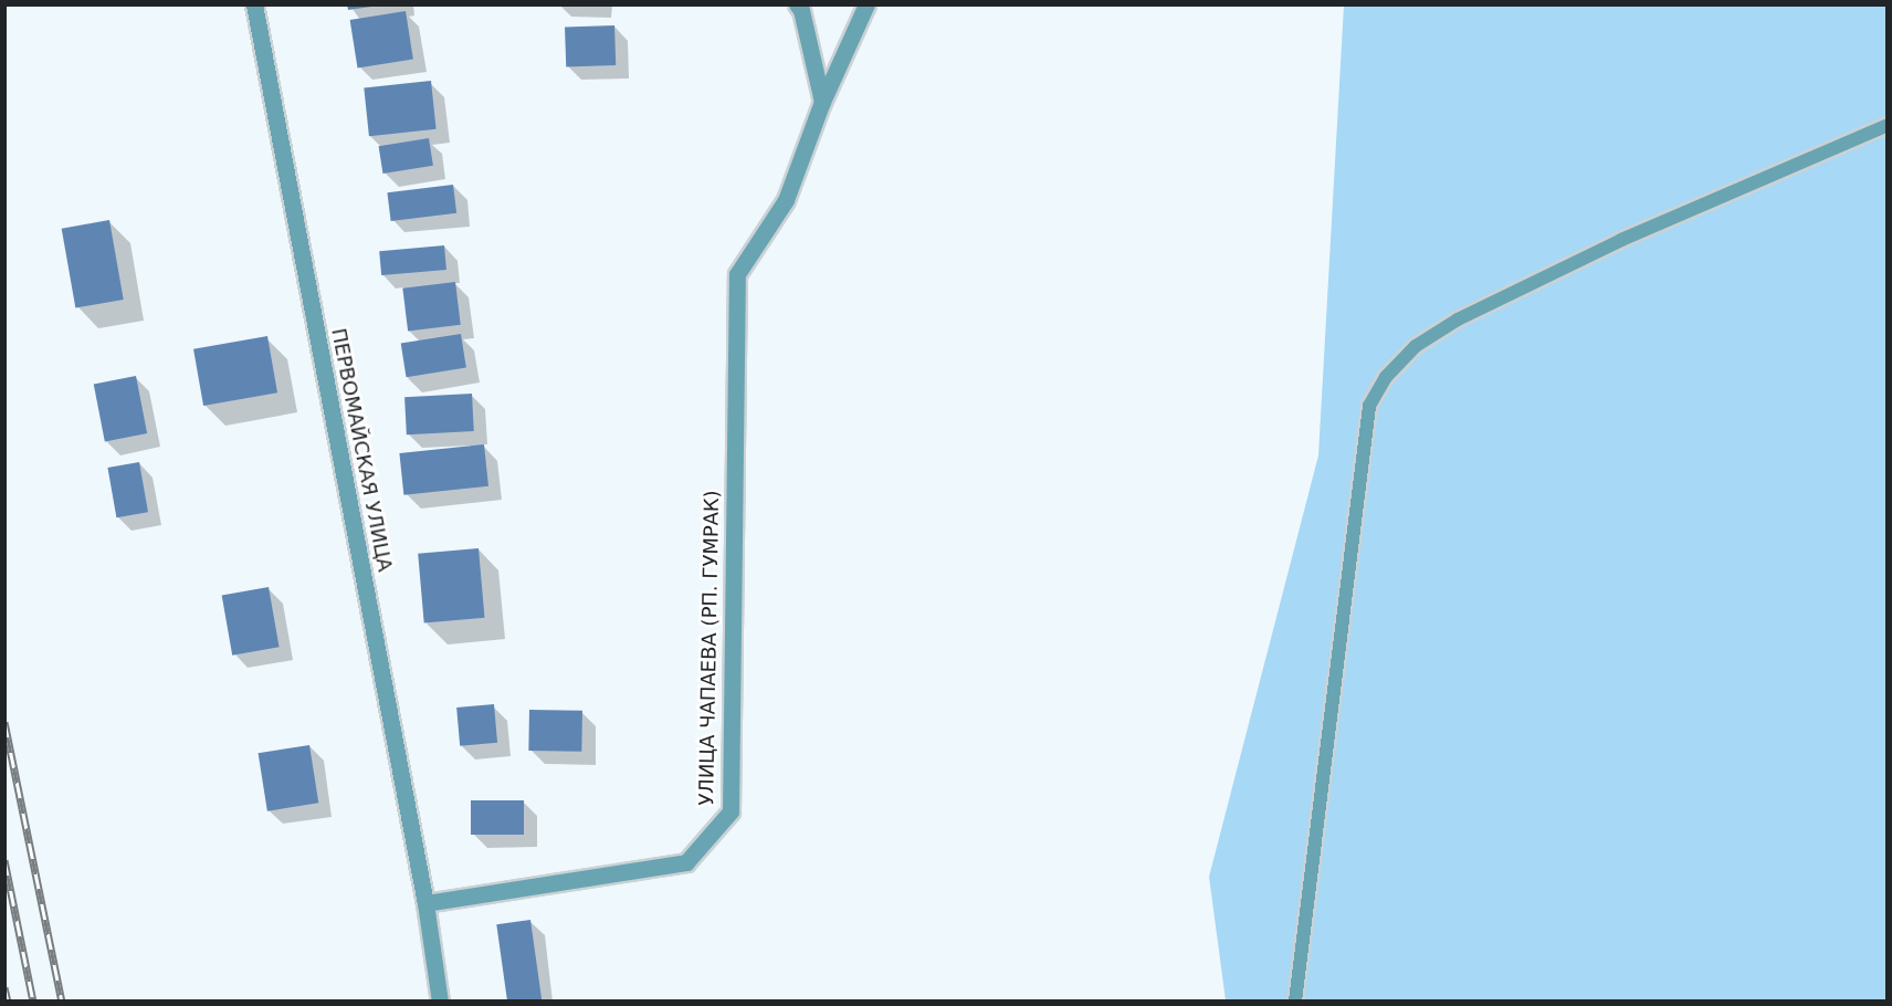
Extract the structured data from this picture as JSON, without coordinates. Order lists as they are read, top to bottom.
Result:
{
  "streets": {
    "street": ["ПЕРВОМАЙСКАЯ УЛИЦА", "УЛИЦА ЧАПАЕВА (РП. ГУМРАК)"]
  },
  "crossings": [
    ["ПЕРВОМАЙСКАЯ УЛИЦА", "УЛИЦА ЧАПАЕВА (РП. ГУМРАК)"]
  ]
}
